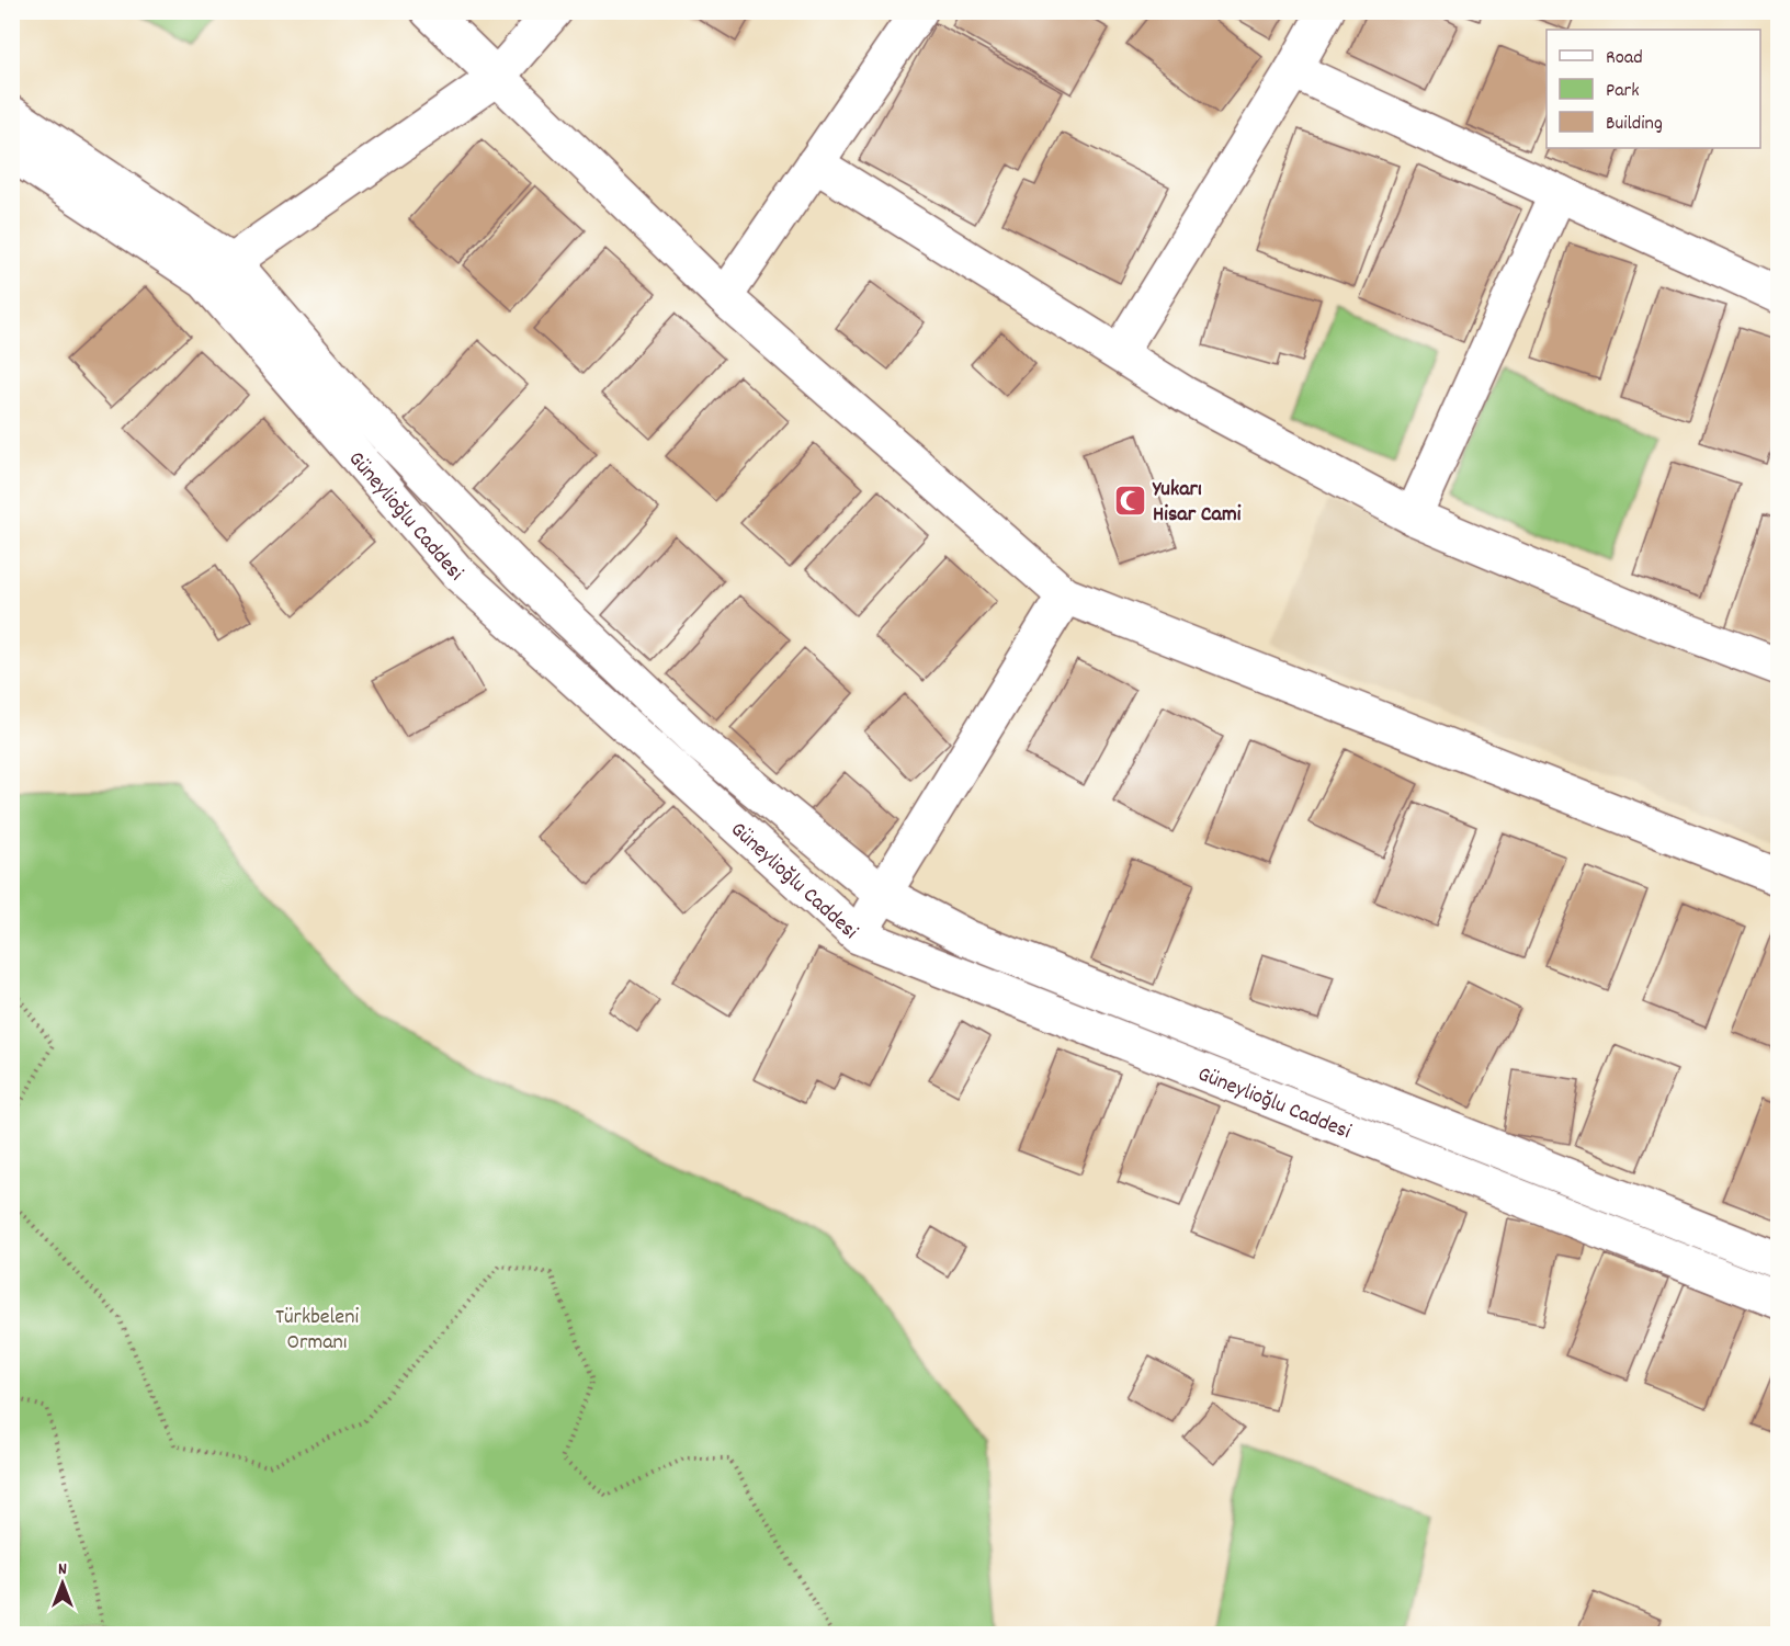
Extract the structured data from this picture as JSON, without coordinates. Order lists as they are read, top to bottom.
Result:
{
  "streets": {
    "street": ["Güneylioğlu Caddesi"]
  },
  "parks": ["Türkbeleni Ormanı"],
  "places": {
    "mosque": ["Yukarı Hisar Cami"]
  },
  "legend": ["Road", "Park", "Building"],
  "north": "top"
}
